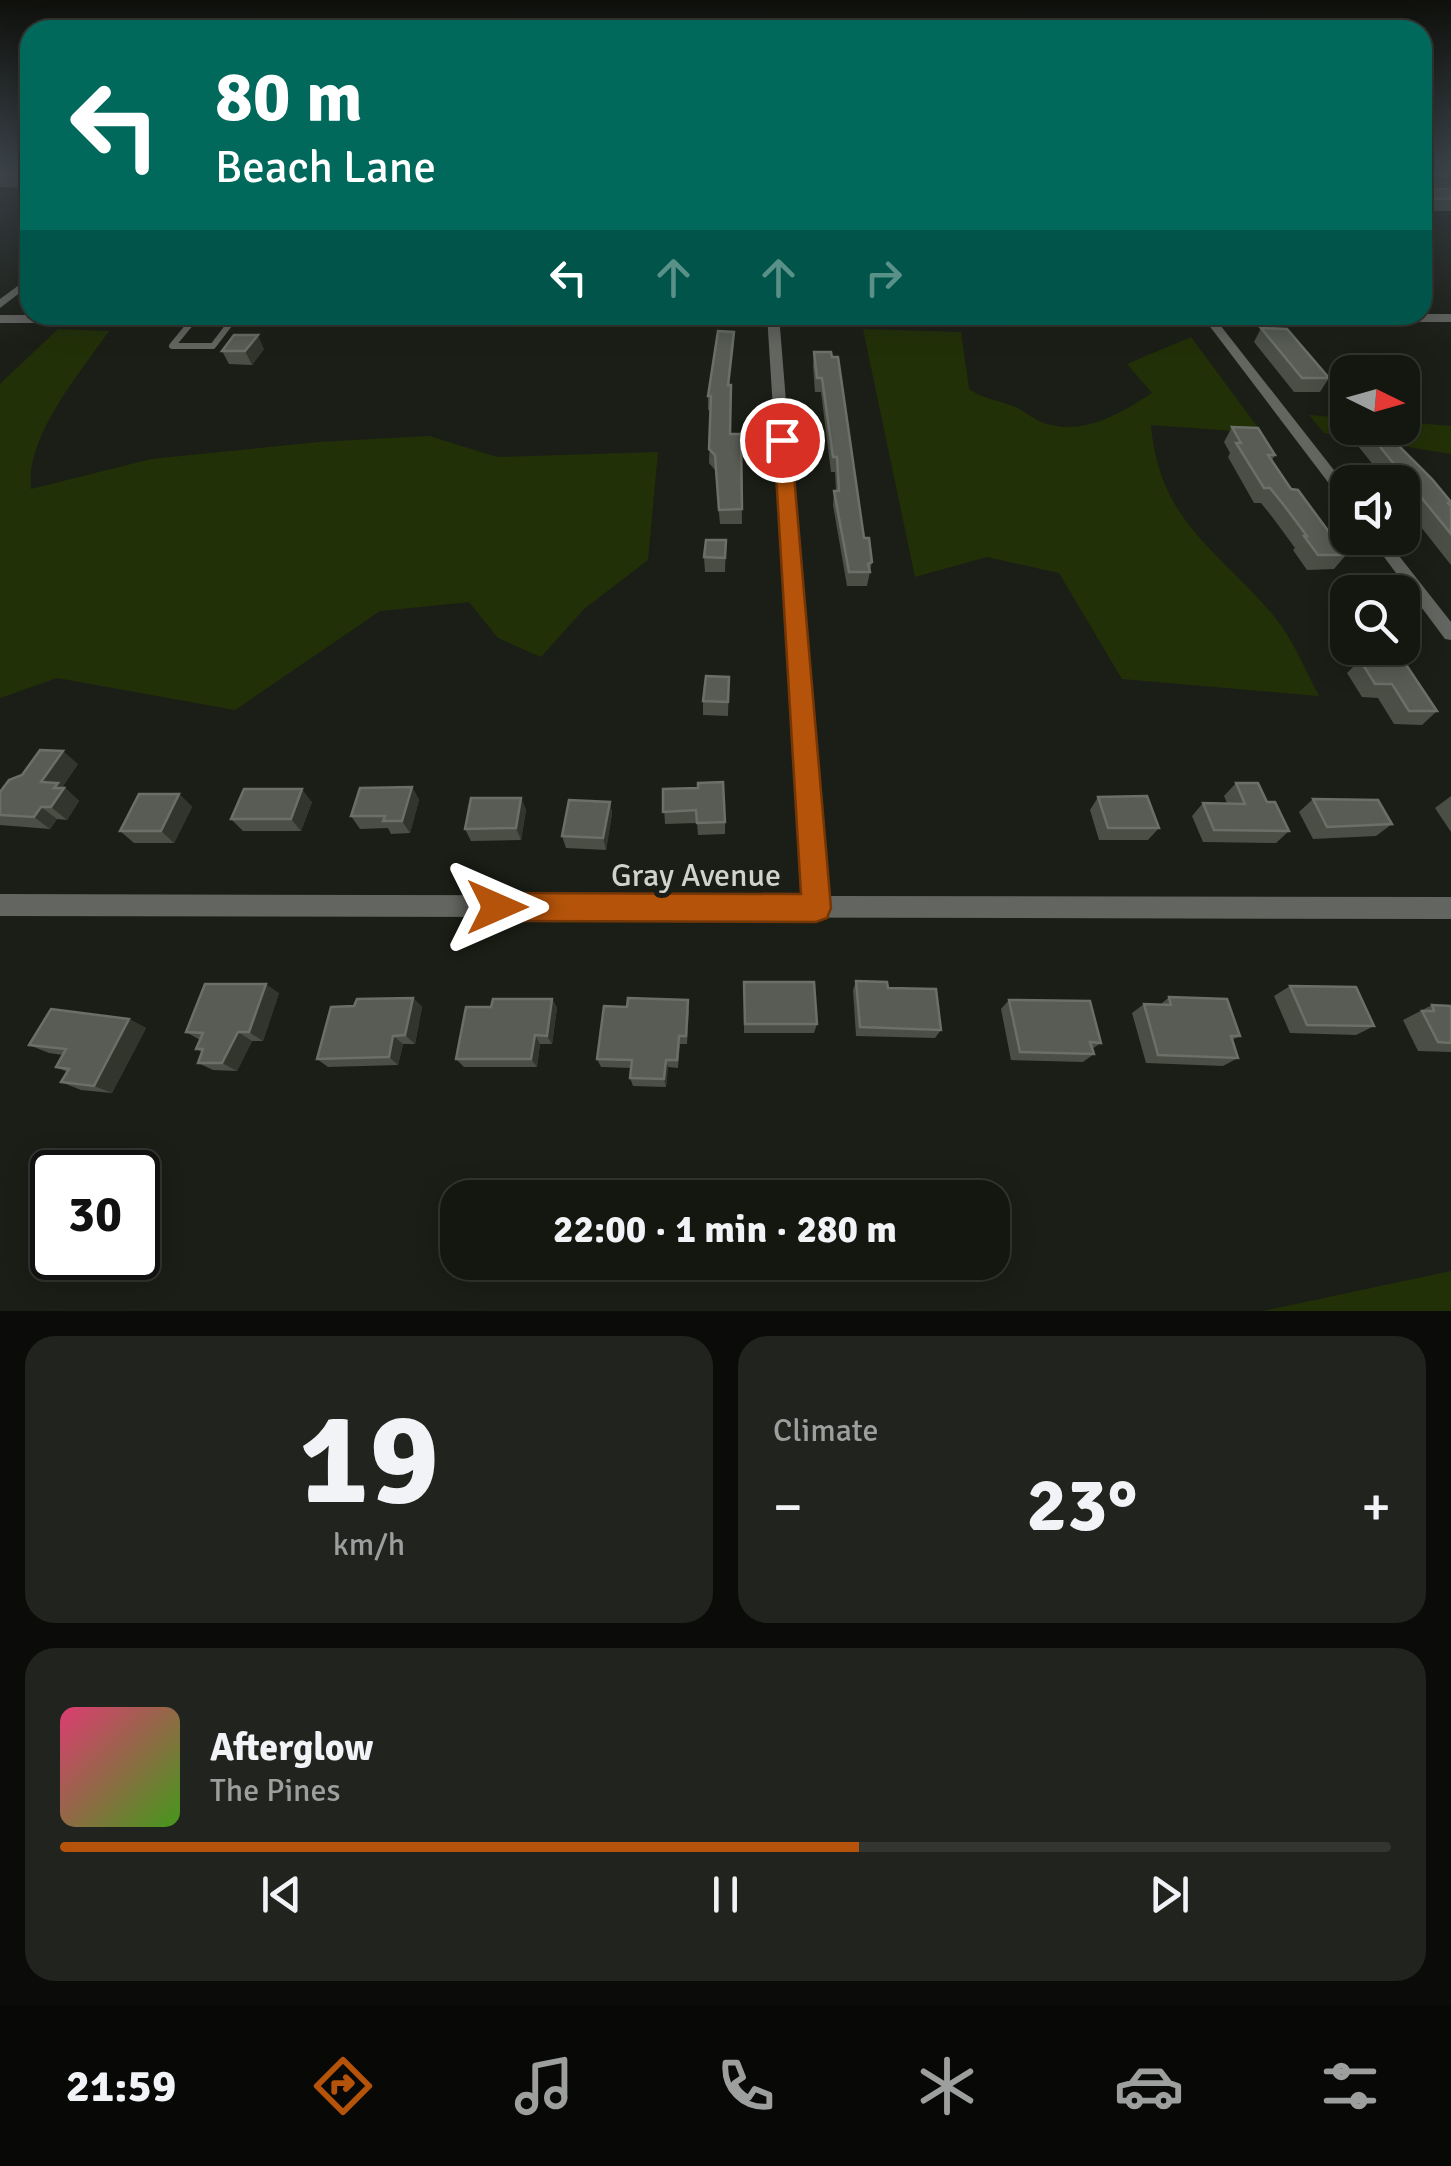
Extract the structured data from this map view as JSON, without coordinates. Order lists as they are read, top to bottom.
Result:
{
  "streets": {
    "street": ["Gray Avenue"]
  },
  "north": "right",
  "page": {
    "turn": ["80 m", "Beach Lane"],
    "limit": "30",
    "trip": "22:00 · 1 min · 280 m",
    "tile": [
      ["19", "km/h"],
      "Climate"
    ],
    "heat": ["−", "23°", "+"],
    "song": ["Afterglow", "The Pines"],
    "tabs": "21:59"
  }
}
